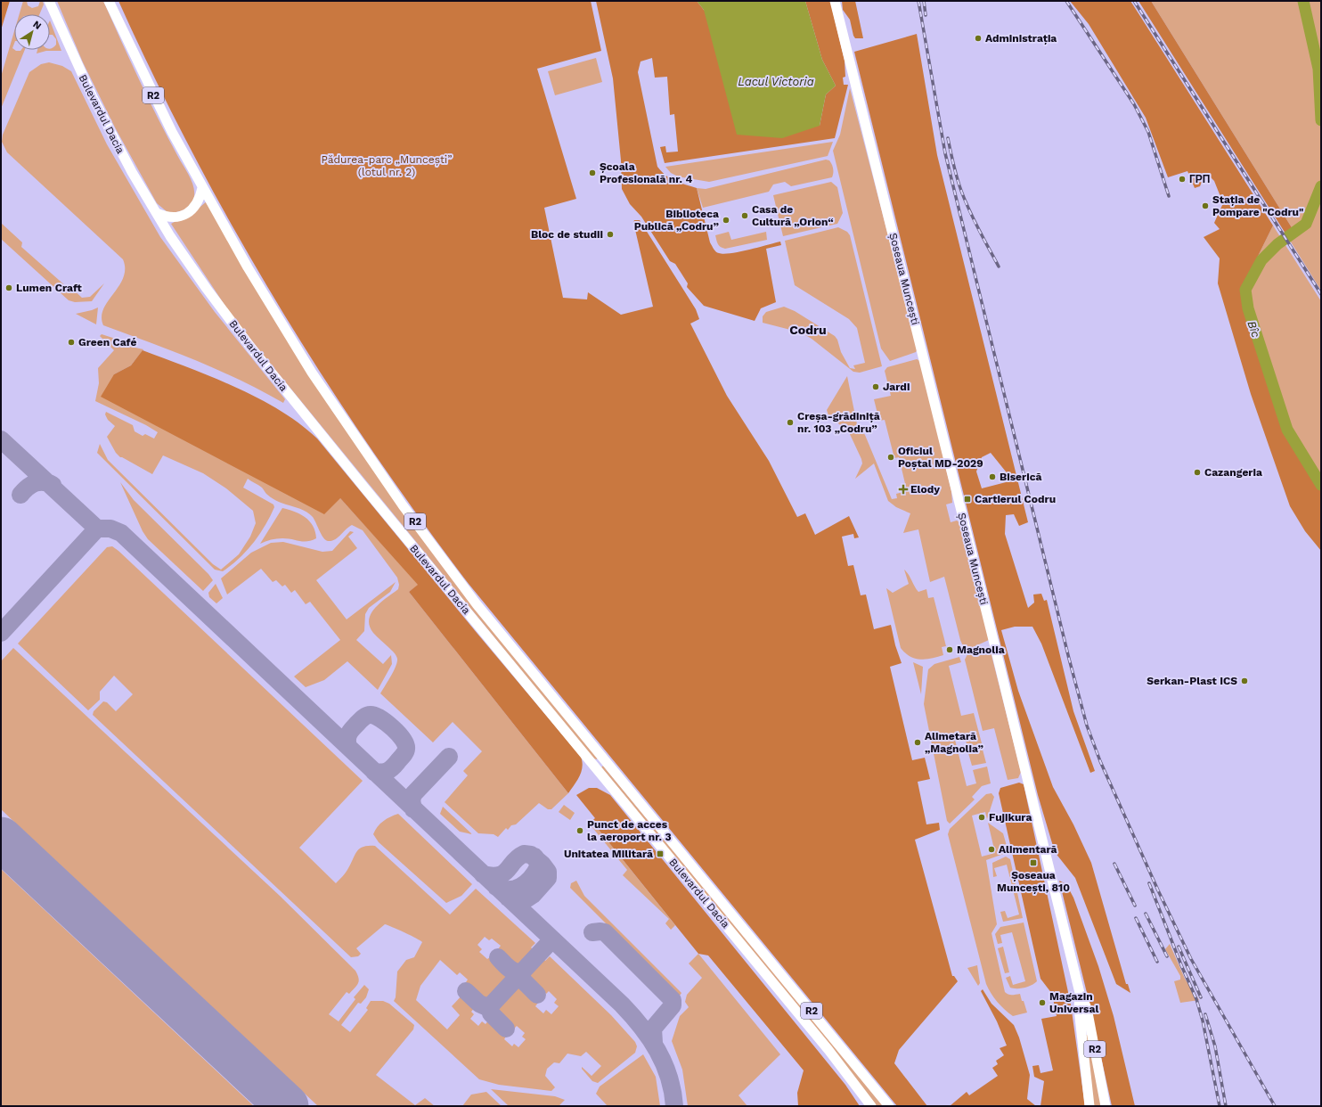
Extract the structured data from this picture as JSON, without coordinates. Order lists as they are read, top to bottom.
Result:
{
  "streets": {
    "main road": ["R2", "Bulevardul Dacia", "Șoseaua Muncești"]
  },
  "districts": ["Codru"],
  "water": ["Lacul Victoria", "Bîc"],
  "parks": ["Pădurea-parc „Muncești” (lotul nr. 2)"],
  "places": {
    "other": [
      "Administrația",
      "Școala Profesională nr. 4",
      "ГРП",
      "Stația de Pompare \"Codru\"",
      "Casa de Cultură „Orion“",
      "Biblioteca Publică „Codru”",
      "Bloc de studii",
      "Lumen Craft",
      "Green Café",
      "Jardi",
      "Creșa-grădiniță nr. 103 „Codru”",
      "Oficiul Poștal MD-2029",
      "Cazangeria",
      "Biserică",
      "Magnolia",
      "Serkan-Plast ICS",
      "Alimetară „Magnolia”",
      "Fujikura",
      "Punct de acces la aeroport nr. 3",
      "Alimentară",
      "Magazin Universal"
    ],
    "health": ["Elody"],
    "transit": ["Cartierul Codru", "Unitatea Militară", "Șoseaua Muncești, 810"]
  },
  "north": "top right"
}
